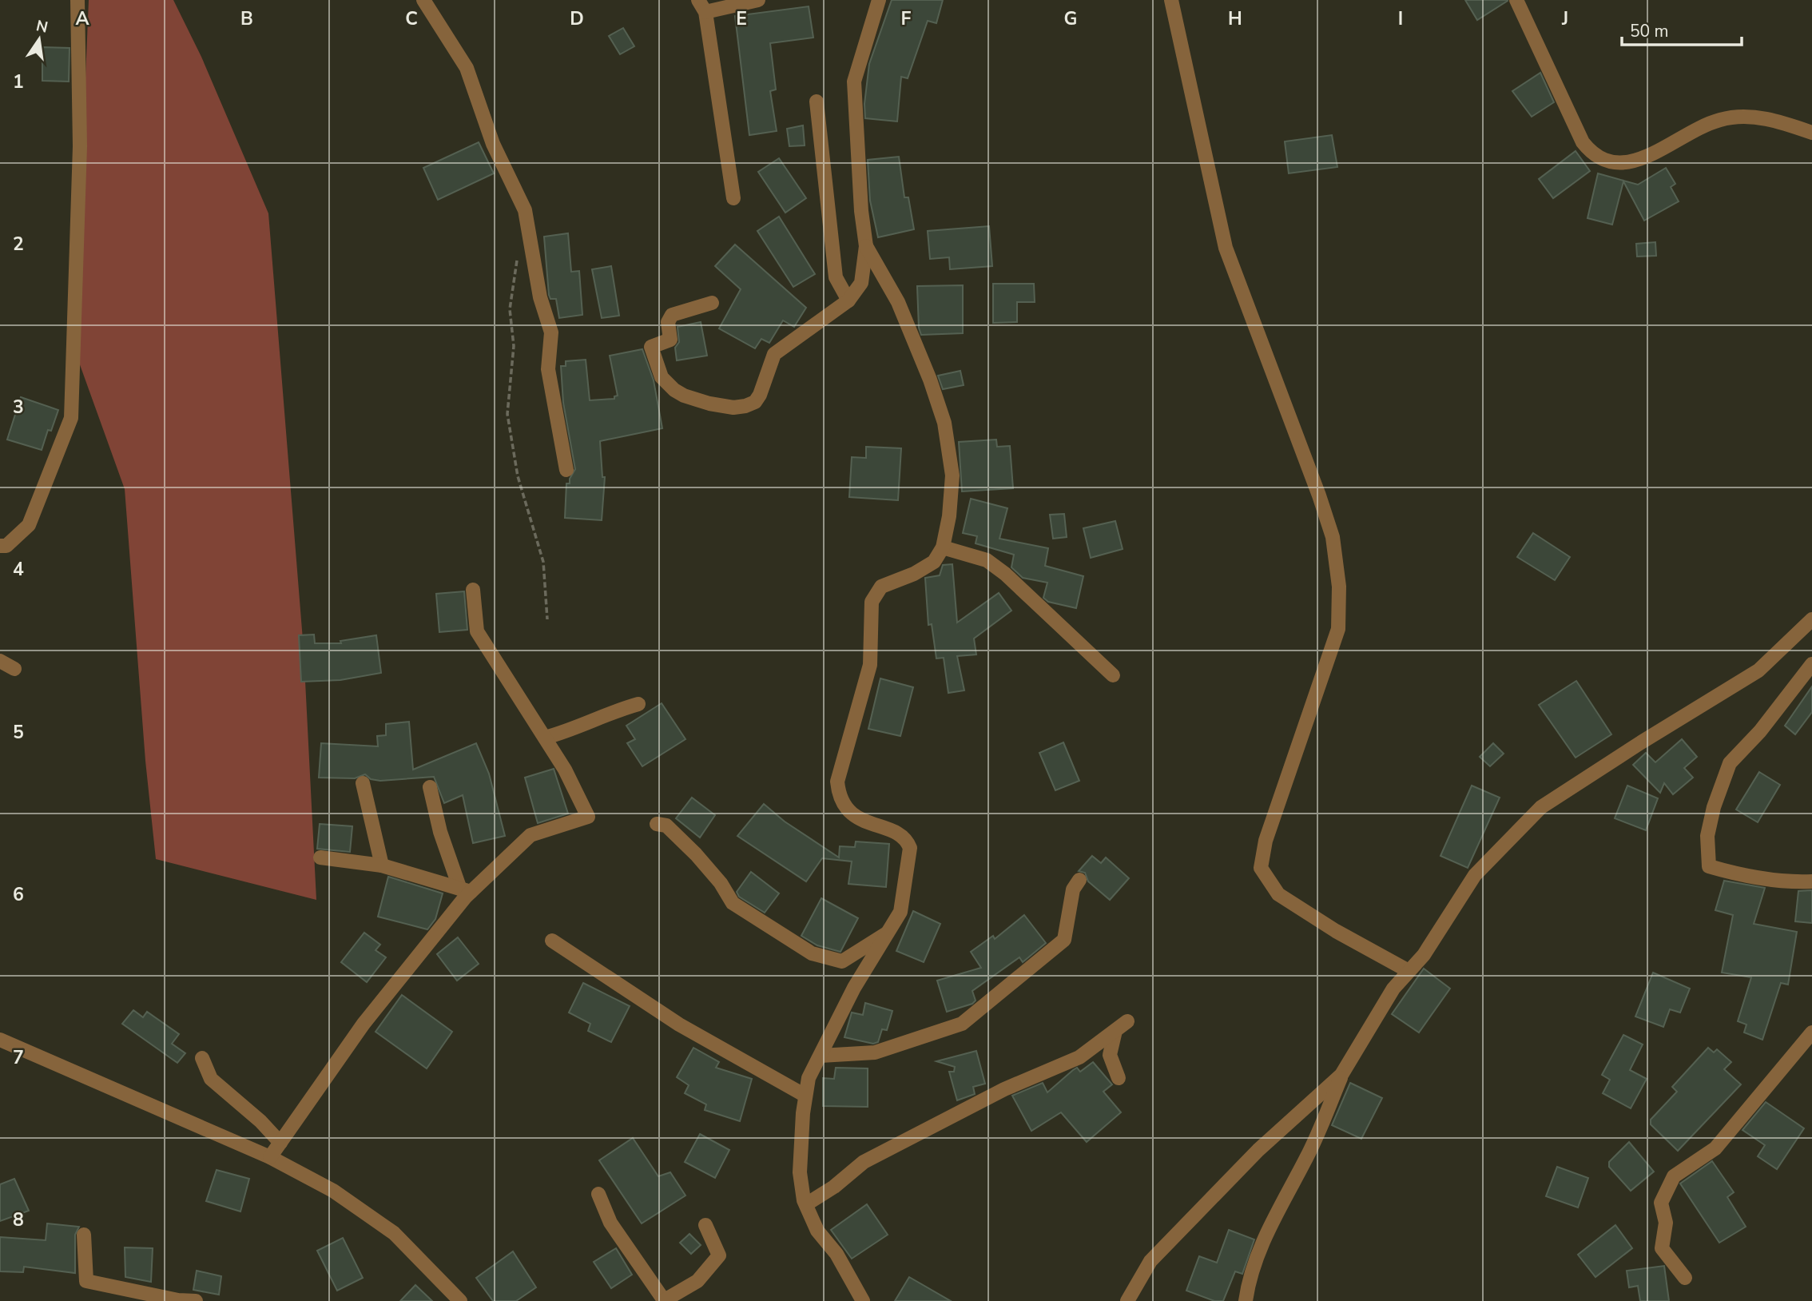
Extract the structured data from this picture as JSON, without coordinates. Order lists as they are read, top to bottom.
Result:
{
  "scale_bar": "50 m",
  "north": "top",
  "grid": {
    "columns": [
      "A",
      "B",
      "C",
      "D",
      "E",
      "F",
      "G",
      "H",
      "I",
      "J"
    ],
    "rows": [
      "1",
      "2",
      "3",
      "4",
      "5",
      "6",
      "7",
      "8"
    ]
  }
}
